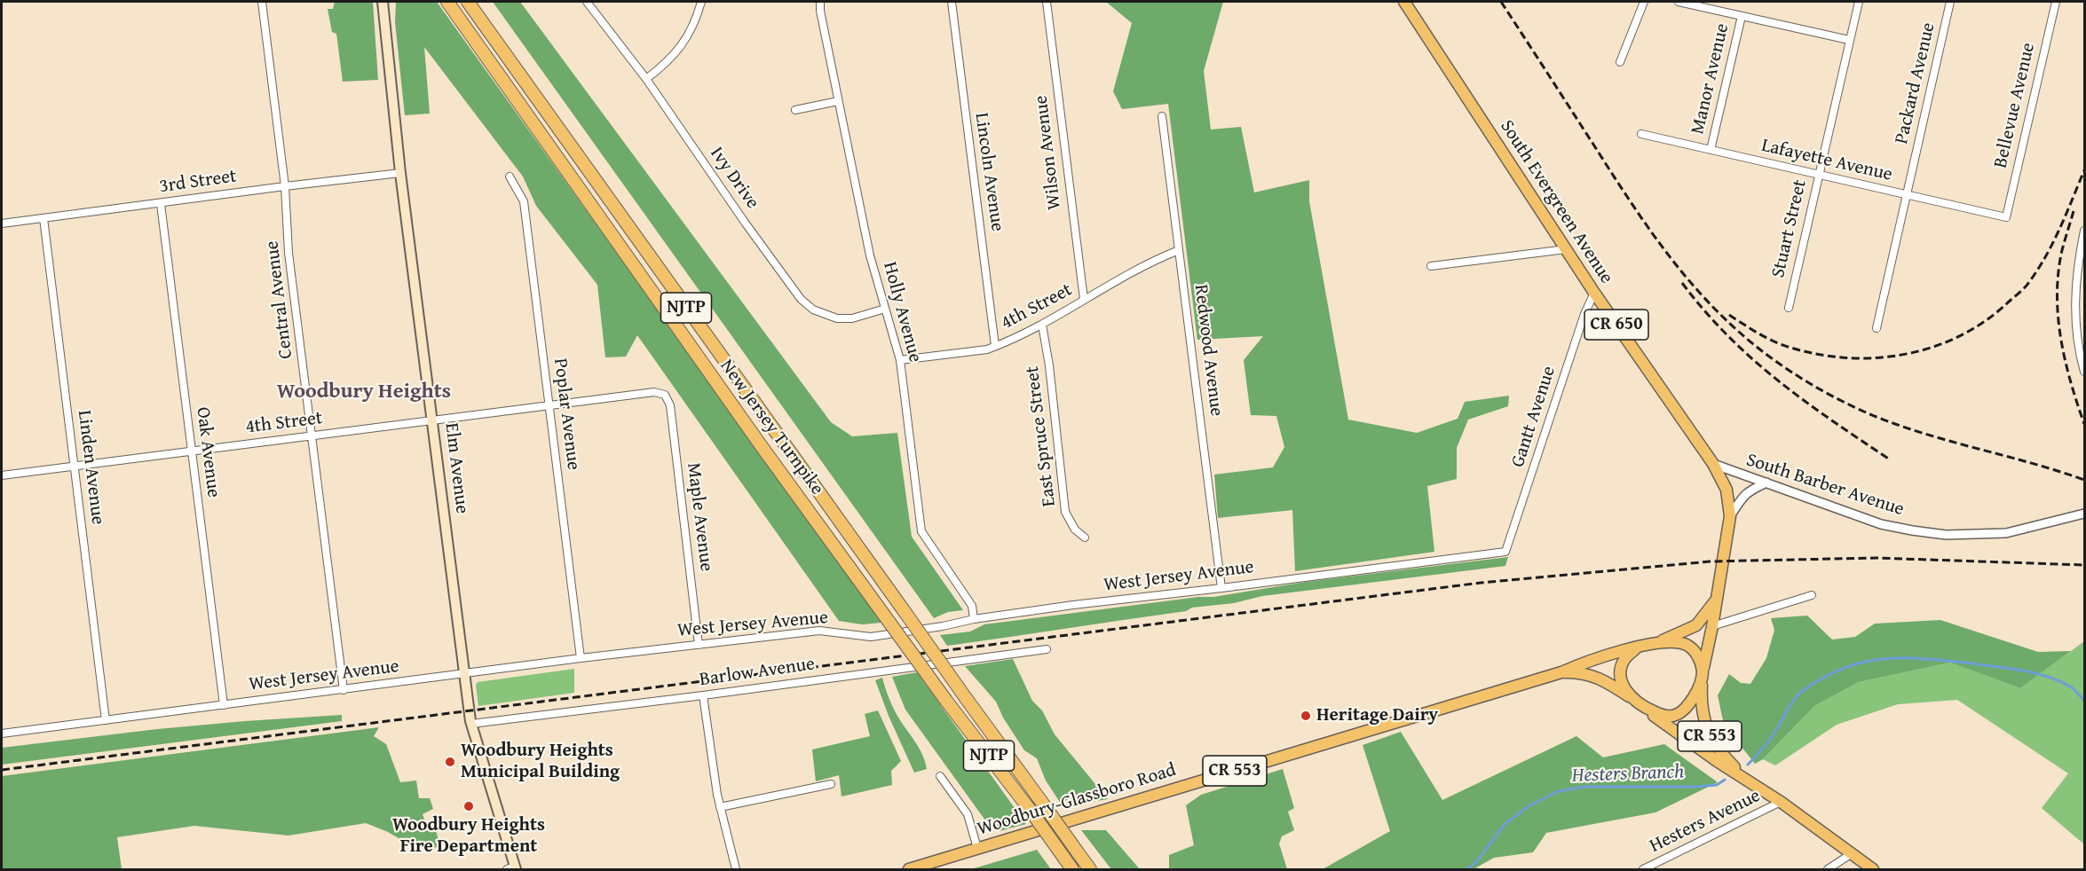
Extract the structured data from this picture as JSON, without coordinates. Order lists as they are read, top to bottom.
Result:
{
  "streets": {
    "highway": ["NJTP", "New Jersey Turnpike"],
    "main road": [
      "South Evergreen Avenue",
      "CR 650",
      "Elm Avenue",
      "CR 553",
      "Woodbury-Glassboro Road"
    ],
    "street": [
      "Manor Avenue",
      "Packard Avenue",
      "Bellevue Avenue",
      "Wilson Avenue",
      "Lafayette Avenue",
      "Lincoln Avenue",
      "Ivy Drive",
      "3rd Street",
      "Stuart Street",
      "Central Avenue",
      "4th Street",
      "Holly Avenue",
      "Redwood Avenue",
      "Poplar Avenue",
      "Gantt Avenue",
      "East Spruce Street",
      "Oak Avenue",
      "Linden Avenue",
      "South Barber Avenue",
      "Maple Avenue",
      "West Jersey Avenue",
      "Barlow Avenue",
      "Hesters Avenue"
    ]
  },
  "crossings": [
    ["Manor Avenue", "Lafayette Avenue"],
    ["Packard Avenue", "Lafayette Avenue"],
    ["Bellevue Avenue", "Lafayette Avenue"],
    ["Wilson Avenue", "4th Street"],
    ["Lafayette Avenue", "Stuart Street"],
    ["Lincoln Avenue", "4th Street"],
    ["Ivy Drive", "Holly Avenue"],
    ["3rd Street", "Central Avenue"],
    ["3rd Street", "Oak Avenue"],
    ["3rd Street", "Linden Avenue"],
    ["3rd Street", "Elm Avenue"],
    ["South Evergreen Avenue", "Gantt Avenue"],
    ["South Evergreen Avenue", "South Barber Avenue"],
    ["South Evergreen Avenue", "Woodbury-Glassboro Road"],
    ["South Evergreen Avenue", "Hesters Avenue"],
    ["Central Avenue", "4th Street"],
    ["Central Avenue", "West Jersey Avenue"],
    ["4th Street", "Holly Avenue"],
    ["4th Street", "Redwood Avenue"],
    ["4th Street", "Poplar Avenue"],
    ["4th Street", "East Spruce Street"],
    ["4th Street", "Oak Avenue"],
    ["4th Street", "Linden Avenue"],
    ["4th Street", "Elm Avenue"],
    ["4th Street", "Maple Avenue"],
    ["Holly Avenue", "West Jersey Avenue"],
    ["Redwood Avenue", "West Jersey Avenue"],
    ["Poplar Avenue", "West Jersey Avenue"],
    ["Gantt Avenue", "West Jersey Avenue"],
    ["Oak Avenue", "West Jersey Avenue"],
    ["Linden Avenue", "West Jersey Avenue"],
    ["Elm Avenue", "West Jersey Avenue"],
    ["Elm Avenue", "Barlow Avenue"],
    ["Maple Avenue", "West Jersey Avenue"]
  ],
  "districts": ["Woodbury Heights"],
  "water": ["Hesters Branch"],
  "places": ["Heritage Dairy", "Woodbury Heights Municipal Building", "Woodbury Heights Fire Department"]
}
